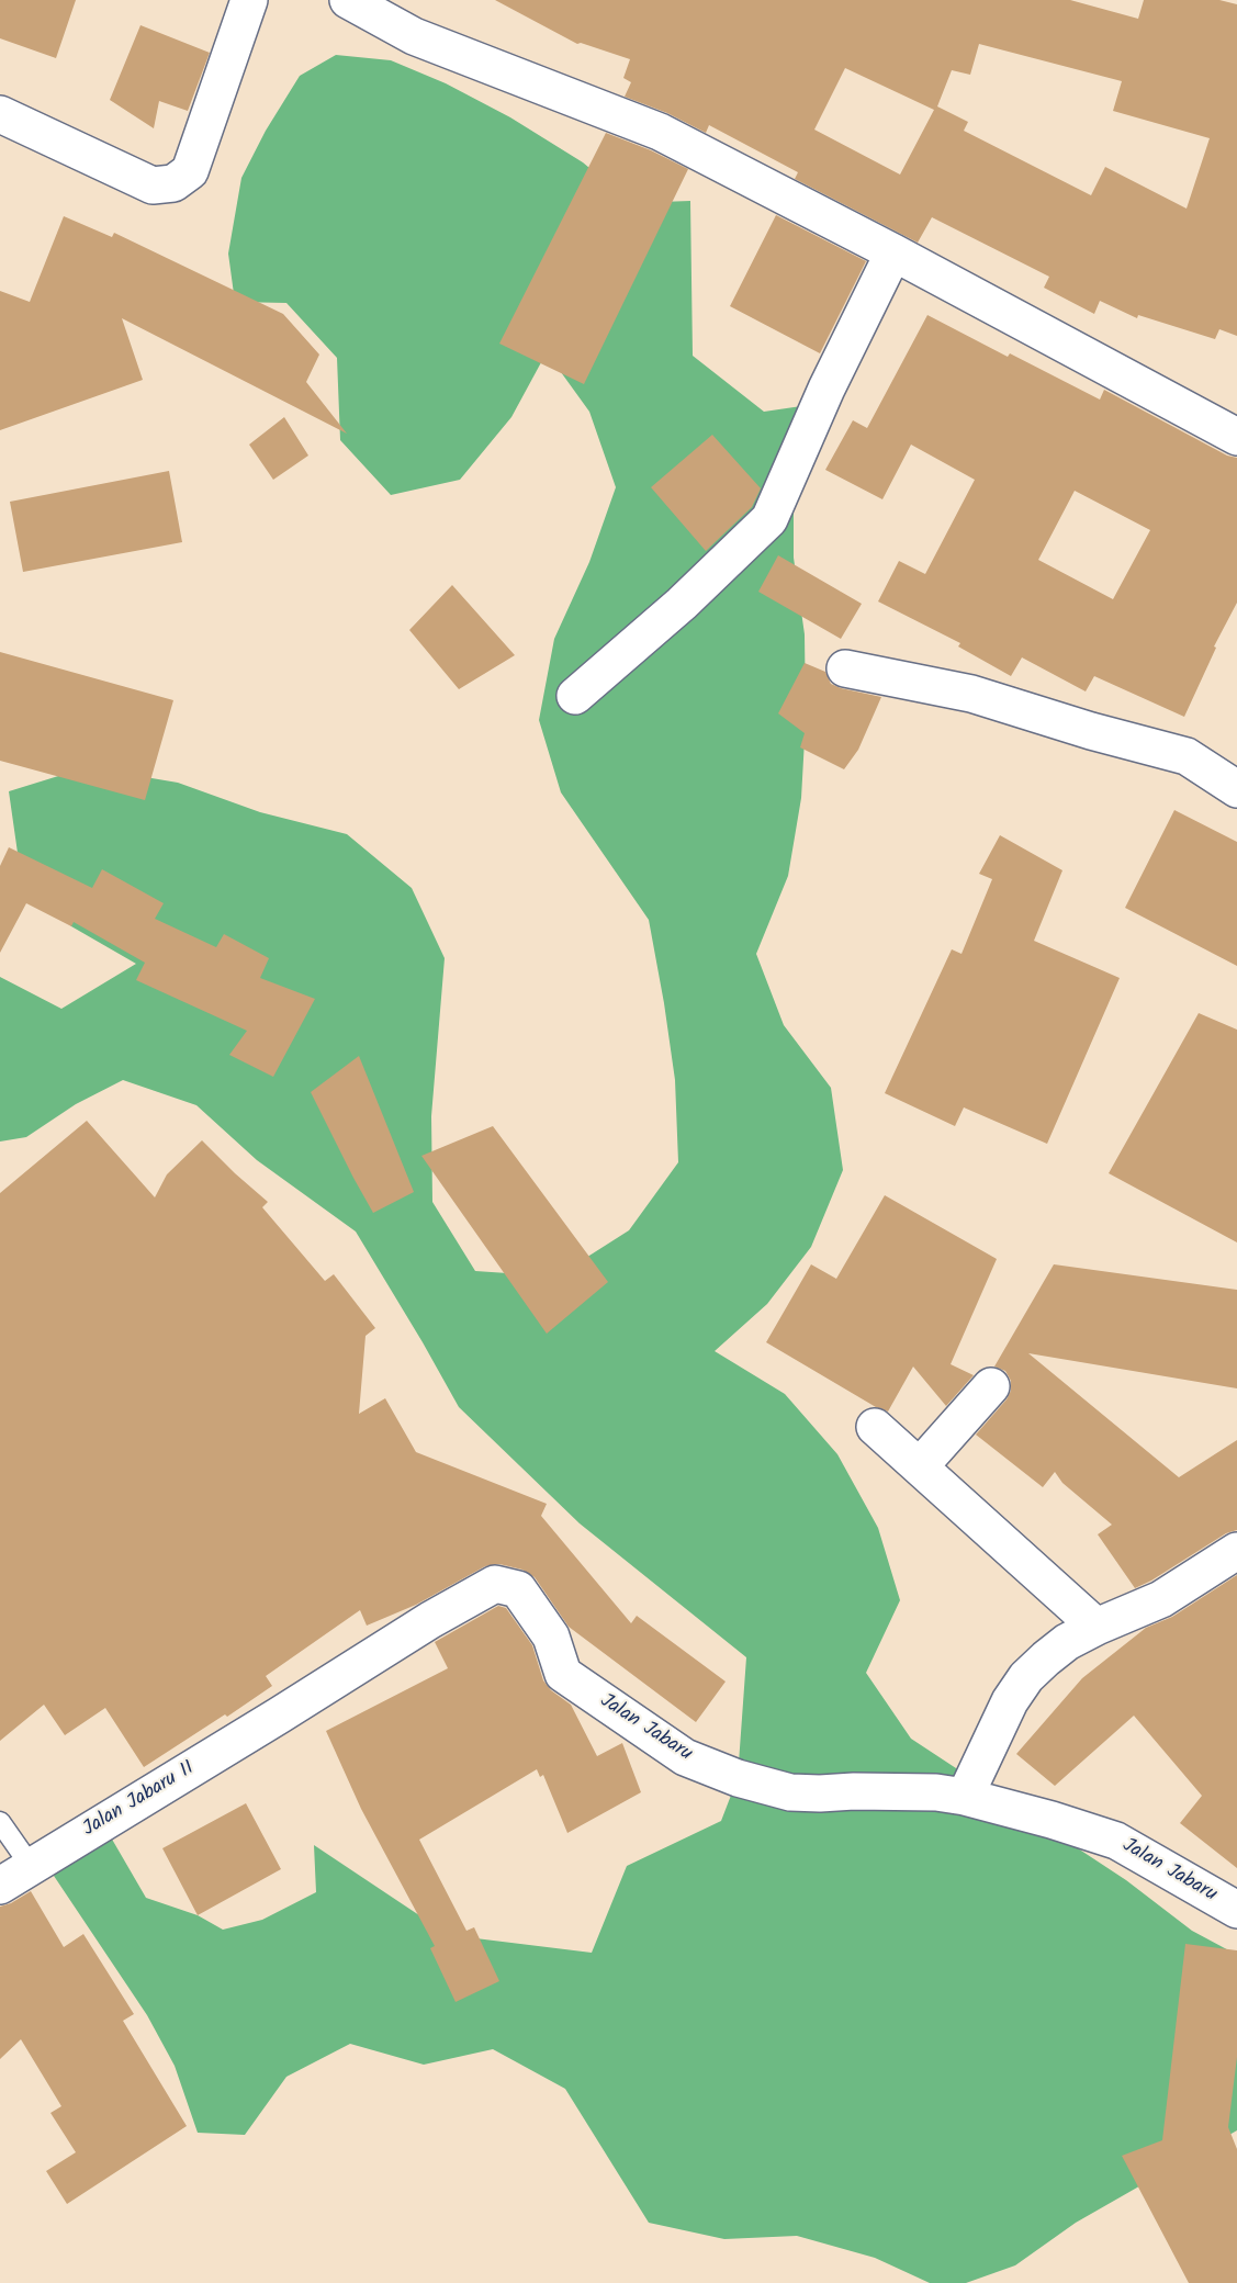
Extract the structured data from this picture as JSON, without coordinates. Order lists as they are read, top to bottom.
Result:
{
  "streets": {
    "street": ["Jalan Jabaru", "Jalan Jabaru II"]
  },
  "crossings": [
    ["Jalan Jabaru", "Jalan Jabaru II"]
  ]
}
